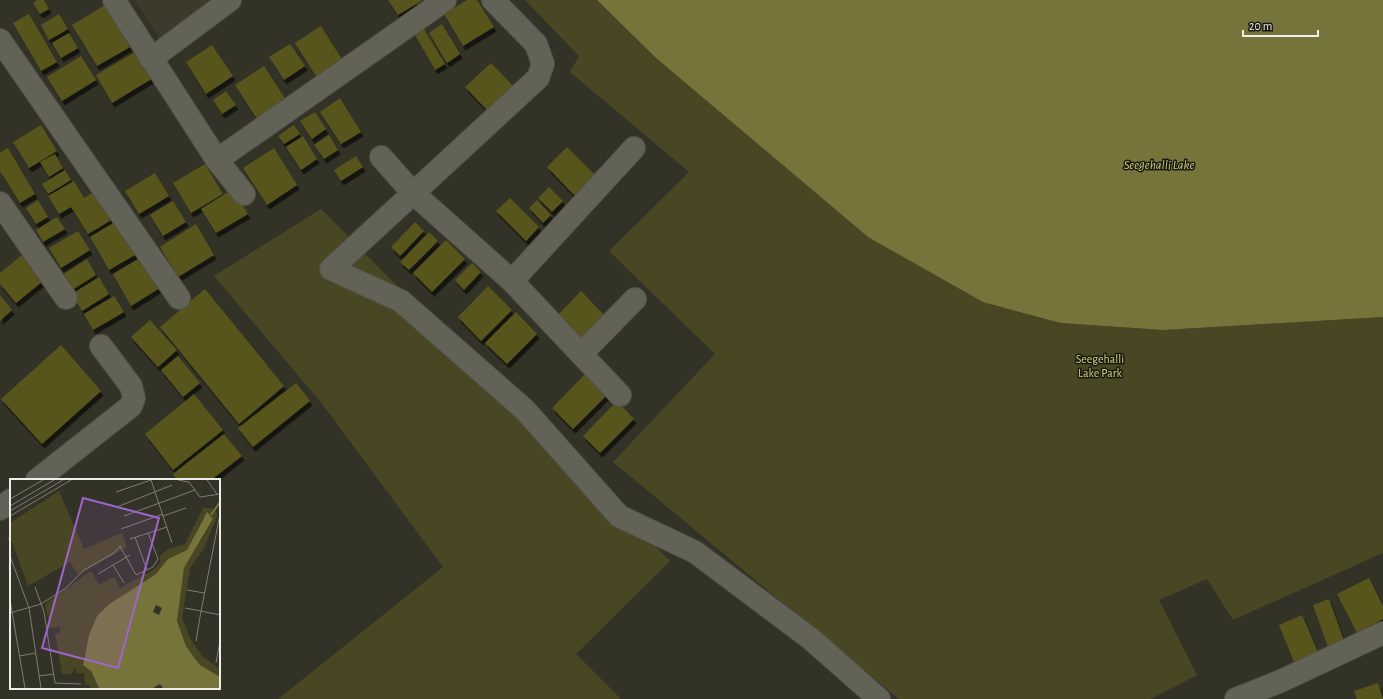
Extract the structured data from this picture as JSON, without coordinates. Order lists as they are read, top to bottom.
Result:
{
  "water": ["Seegehalli Lake"],
  "parks": ["Seegehalli Lake Park"],
  "scale_bar": "20 m"
}
